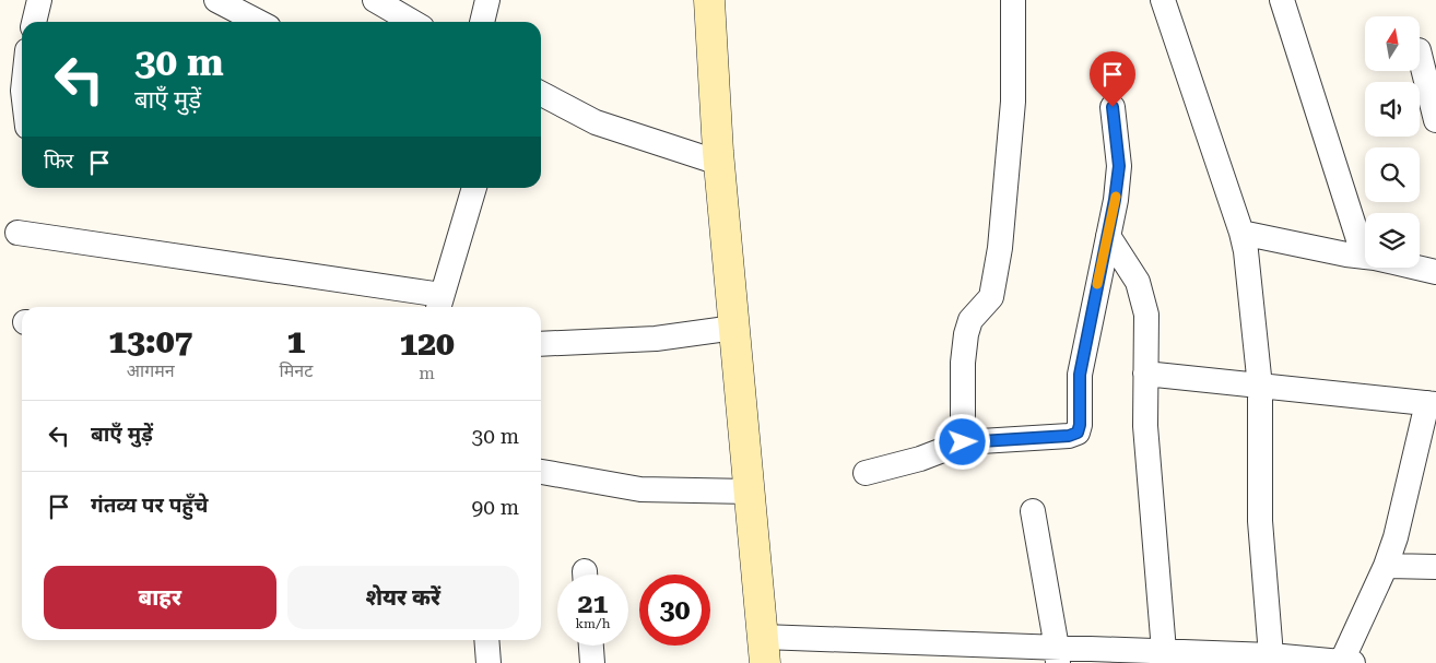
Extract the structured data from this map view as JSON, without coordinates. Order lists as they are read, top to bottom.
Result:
{
  "north": "top",
  "page": {
    "turn": ["30 m", "बाएँ मुड़ें"],
    "then": "फिर",
    "eta": [
      "13:07",
      "आगमन",
      "1",
      "मिनट",
      "120",
      "m"
    ],
    "list": [
      {
        "name": "बाएँ मुड़ें",
        "value": "30 m"
      },
      {
        "name": "गंतव्य पर पहुँचे",
        "value": "90 m"
      }
    ],
    "buttons": ["बाहर", "शेयर करें"],
    "speed": "21 km/h",
    "limit": "30"
  }
}
